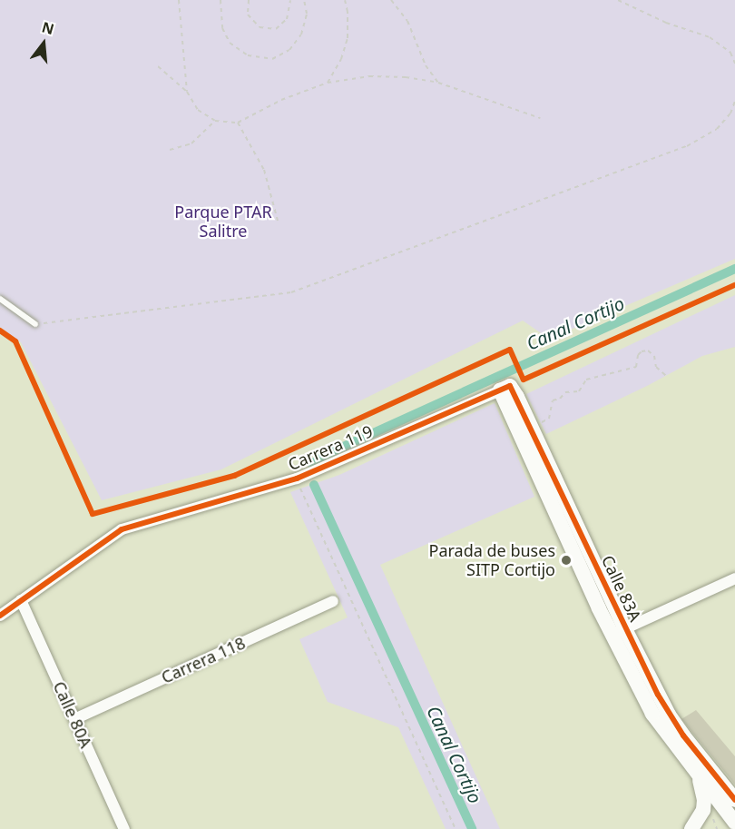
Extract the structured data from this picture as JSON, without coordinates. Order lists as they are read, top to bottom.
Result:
{
  "streets": {
    "street": [
      "Carrera 119",
      "Calle 83A",
      "Carrera 118",
      "Calle 80A"
    ]
  },
  "crossings": [
    ["Carrera 119", "Calle 83A"],
    ["Carrera 119", "Calle 80A"],
    ["Carrera 118", "Calle 80A"]
  ],
  "water": ["Canal Cortijo"],
  "parks": ["Parque PTAR Salitre"],
  "places": ["Parada de buses SITP Cortijo"],
  "north": "top"
}
